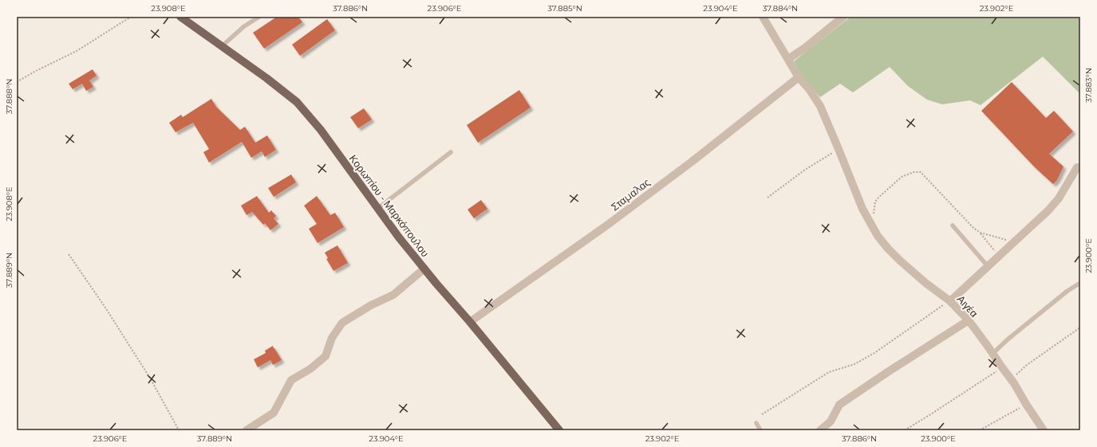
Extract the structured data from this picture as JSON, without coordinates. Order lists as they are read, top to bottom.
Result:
{
  "streets": {
    "main road": ["Κορωπίου - Μαρκόπουλου"],
    "street": ["Σταμαλας", "Αιγέα"]
  },
  "crossings": [
    ["Σταμαλας", "Κορωπίου - Μαρκόπουλου"],
    ["Σταμαλας", "Αιγέα"]
  ],
  "coordinates": [
    "23.908°E",
    "37.886°N",
    "23.906°E",
    "37.885°N",
    "23.904°E",
    "37.884°N",
    "23.902°E",
    "37.883°N",
    "37.888°N",
    "23.900°E",
    "37.889°N"
  ]
}
